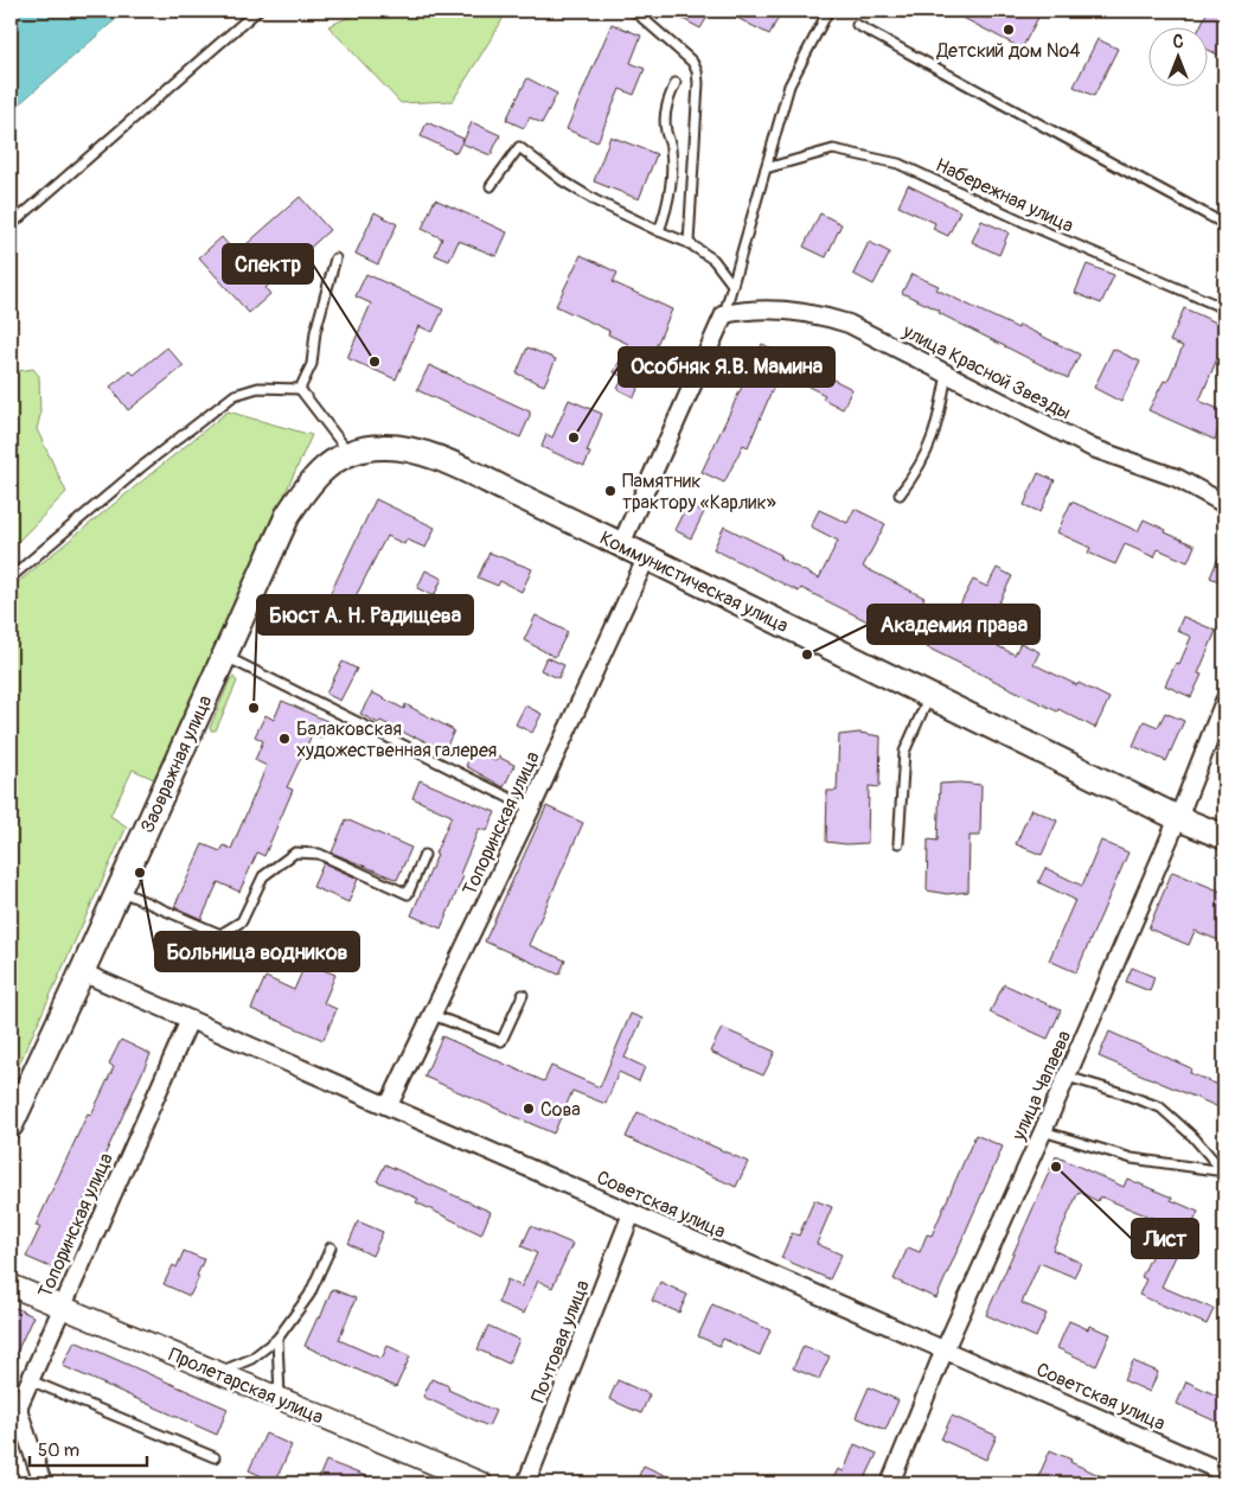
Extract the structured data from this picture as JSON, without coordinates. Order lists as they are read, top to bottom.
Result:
{
  "streets": {
    "main road": ["Коммунистическая улица", "Заовражная улица"],
    "street": [
      "улица Красной Звезды",
      "Топоринская улица",
      "улица Чапаева",
      "Советская улица",
      "Почтовая улица",
      "Пролетарская улица"
    ],
    "lane": ["Набережная улица"]
  },
  "crossings": [
    ["Коммунистическая улица", "Заовражная улица"],
    ["Коммунистическая улица", "Топоринская улица"],
    ["Коммунистическая улица", "улица Чапаева"],
    ["Заовражная улица", "Советская улица"],
    ["Топоринская улица", "Советская улица"],
    ["Топоринская улица", "Пролетарская улица"],
    ["улица Чапаева", "Советская улица"],
    ["Советская улица", "Почтовая улица"]
  ],
  "places": [
    "Детский дом №4",
    "Спектр",
    "Особняк Я.В. Мамина",
    "Памятник трактору «Карлик»",
    "Академия права",
    "Бюст А. Н. Радищева",
    "Балаковская художественная галерея",
    "Больница водников",
    "Сова",
    "Лист"
  ],
  "scale_bar": "50 m",
  "north": "top"
}
